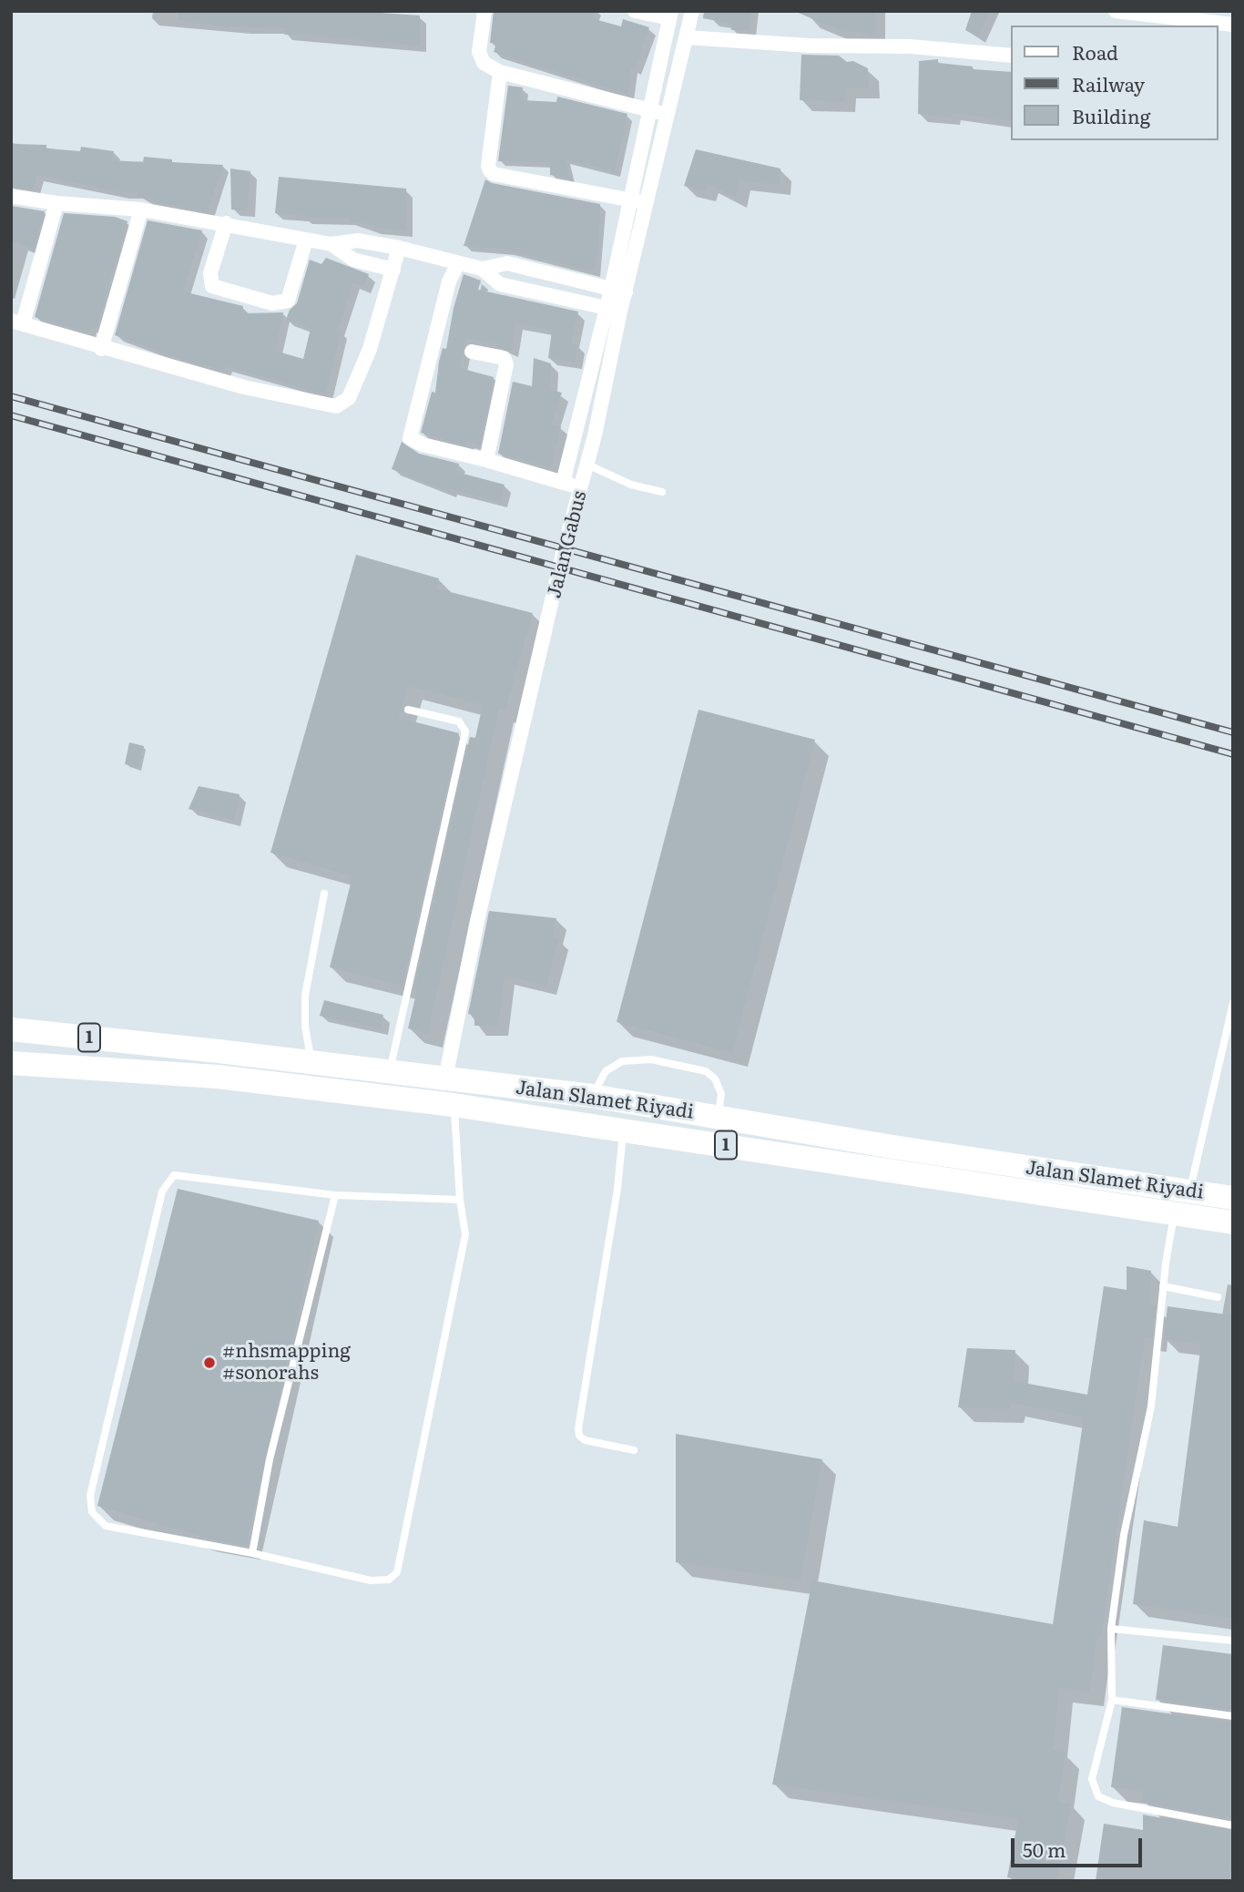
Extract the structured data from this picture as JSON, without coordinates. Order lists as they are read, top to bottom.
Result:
{
  "streets": {
    "highway": ["1", "Jalan Slamet Riyadi"],
    "street": ["Jalan Gabus"]
  },
  "crossings": [
    ["Jalan Gabus", "Jalan Slamet Riyadi"]
  ],
  "places": ["#nhsmapping #sonorahs"],
  "legend": ["Road", "Railway", "Building"],
  "scale_bar": "50 m"
}
